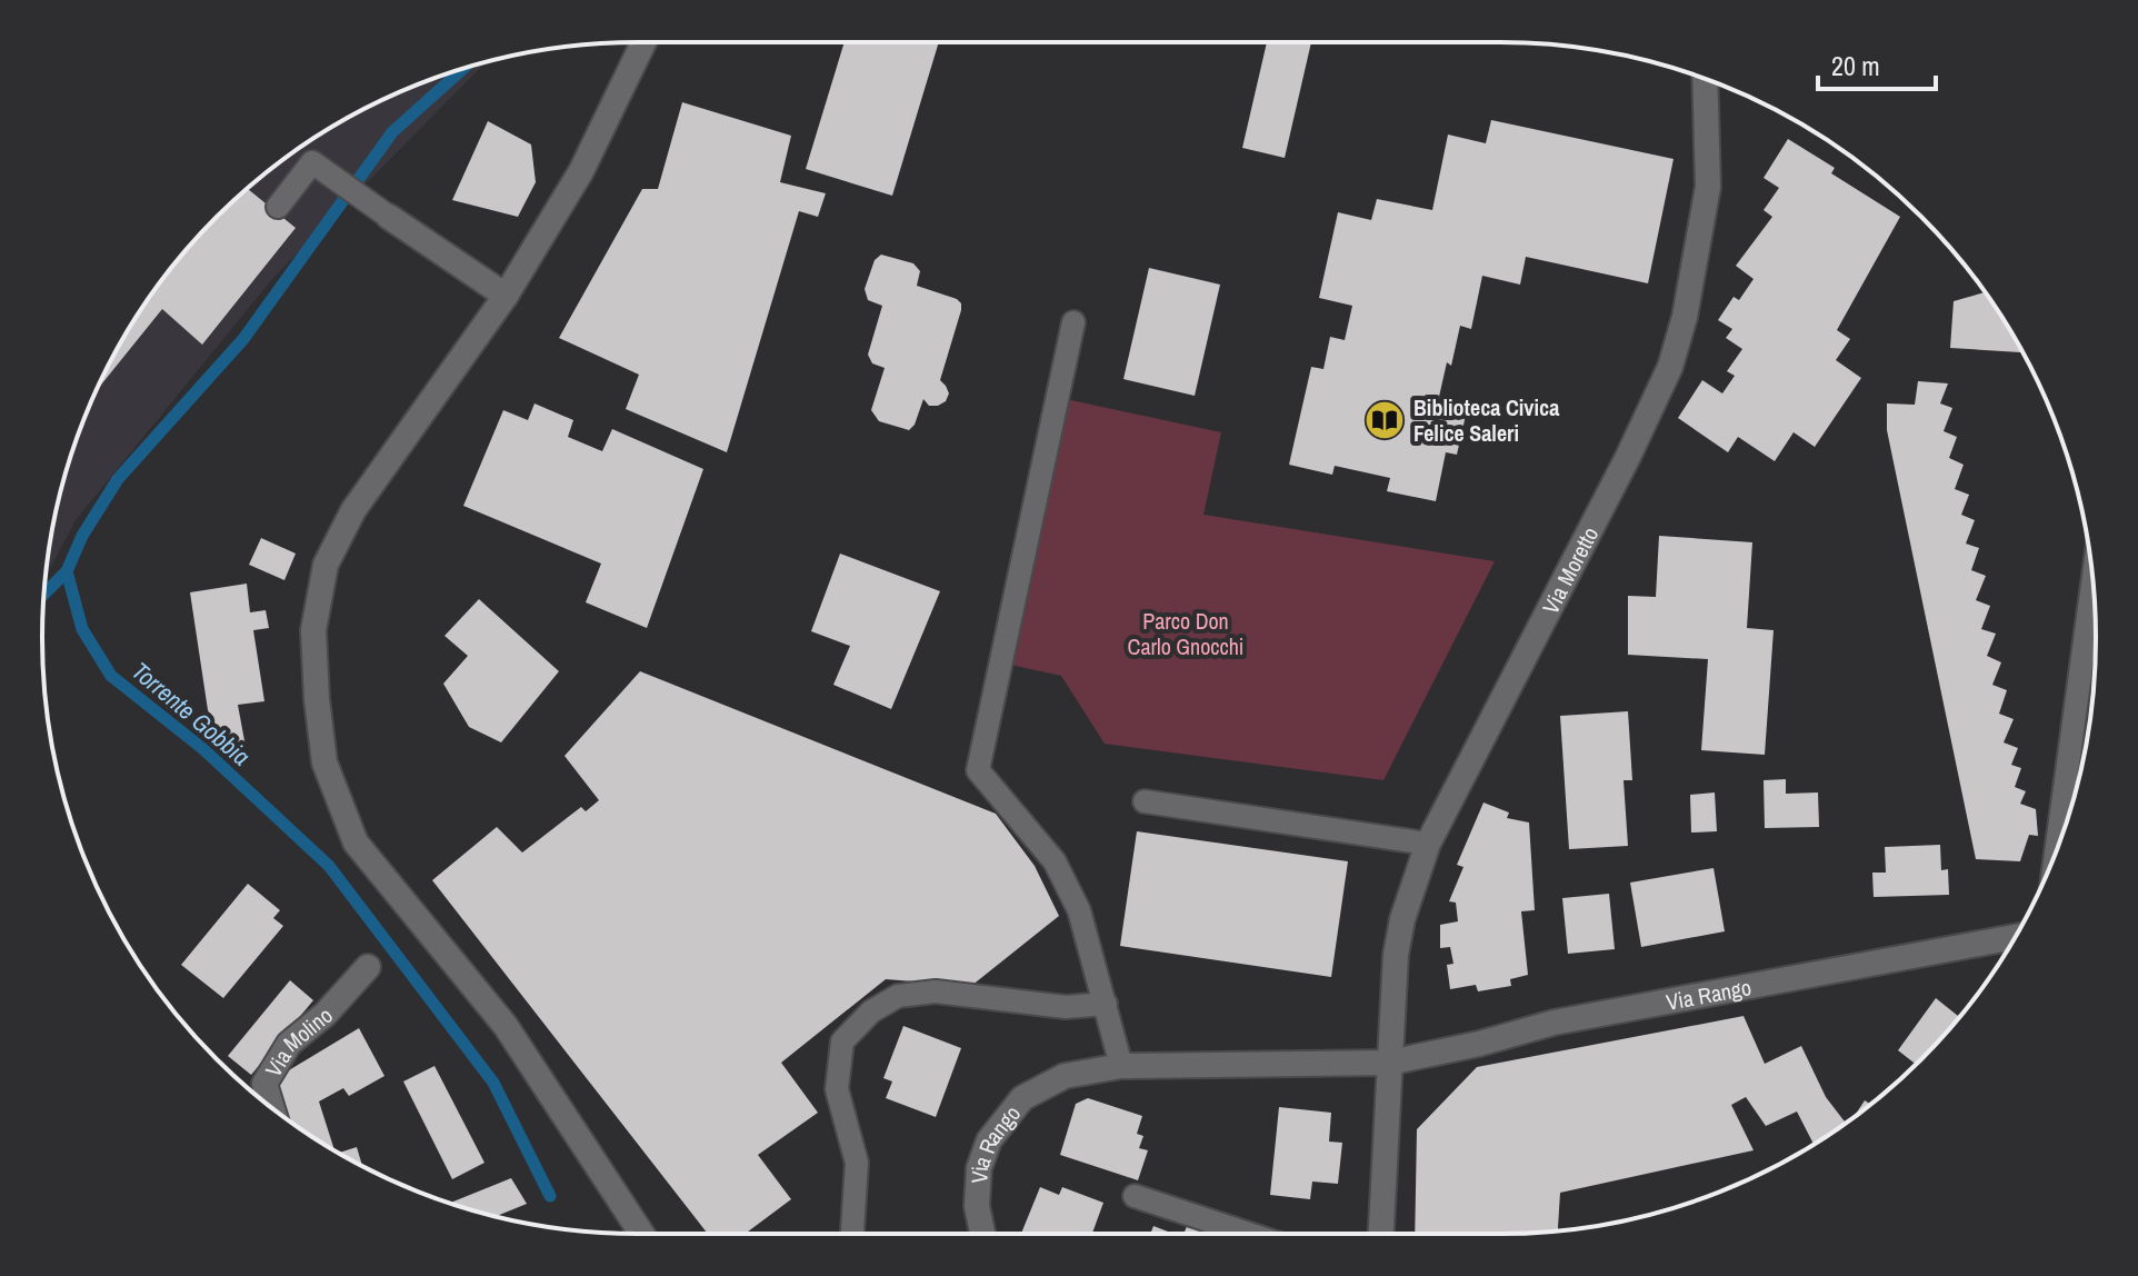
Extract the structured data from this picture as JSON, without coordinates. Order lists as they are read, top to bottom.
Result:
{
  "streets": {
    "street": ["Via Moretto", "Via Rango", "Via Molino"]
  },
  "crossings": [
    ["Via Moretto", "Via Rango"]
  ],
  "water": ["Torrente Gobbia"],
  "parks": ["Parco Don Carlo Gnocchi"],
  "places": {
    "library": ["Biblioteca Civica Felice Saleri"]
  },
  "scale_bar": "20 m"
}
